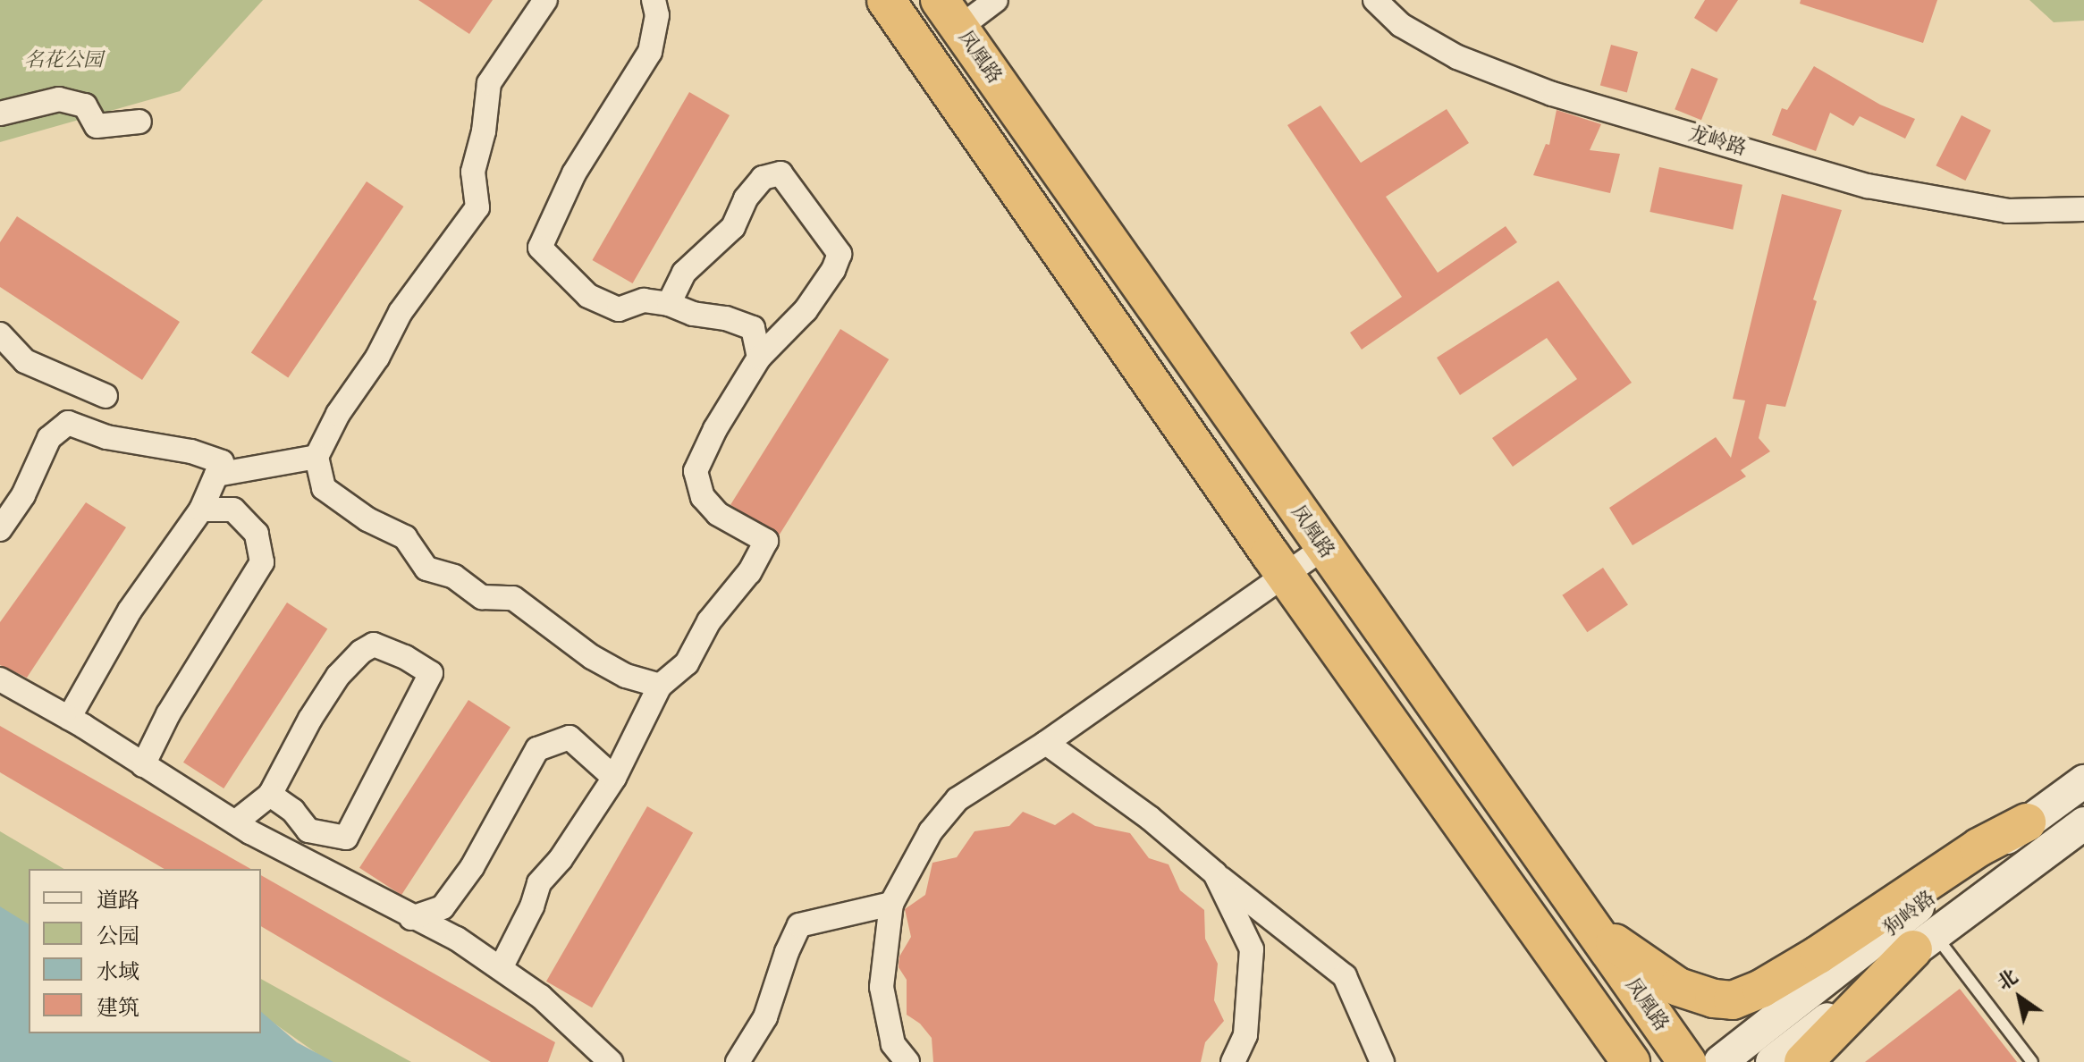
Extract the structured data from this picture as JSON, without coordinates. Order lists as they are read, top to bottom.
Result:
{
  "streets": {
    "highway": ["凤凰路"],
    "main road": ["狗岭路"],
    "street": ["龙岭路"]
  },
  "parks": ["名花公园"],
  "legend": [
    "道路",
    "公园",
    "水域",
    "建筑"
  ],
  "north": "top left"
}
